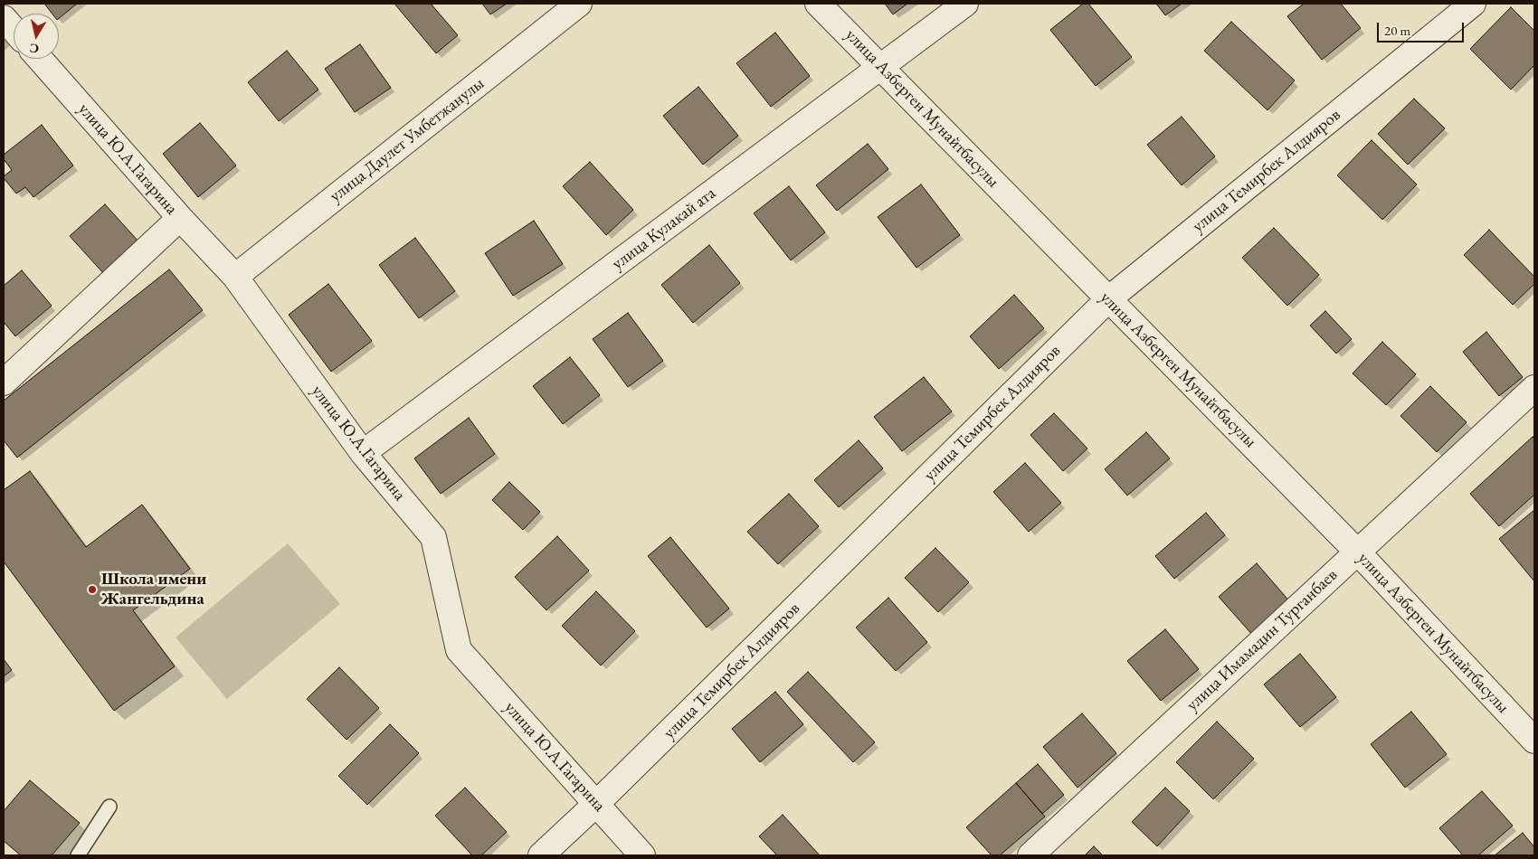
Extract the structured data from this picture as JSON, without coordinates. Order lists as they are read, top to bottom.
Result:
{
  "streets": {
    "street": [
      "улица Азберген Мунайтбасулы",
      "улица Даулет Умбетжанулы",
      "улица Ю.А.Гагарина",
      "улица Темирбек Алдияров",
      "улица Кулакай ата",
      "улица Имамадин Турганбаев"
    ]
  },
  "crossings": [
    ["улица Азберген Мунайтбасулы", "улица Темирбек Алдияров"],
    ["улица Азберген Мунайтбасулы", "улица Кулакай ата"],
    ["улица Азберген Мунайтбасулы", "улица Имамадин Турганбаев"],
    ["улица Даулет Умбетжанулы", "улица Ю.А.Гагарина"],
    ["улица Ю.А.Гагарина", "улица Темирбек Алдияров"],
    ["улица Ю.А.Гагарина", "улица Кулакай ата"]
  ],
  "places": ["Школа имени Жангельдина"],
  "scale_bar": "20 m",
  "north": "bottom"
}
